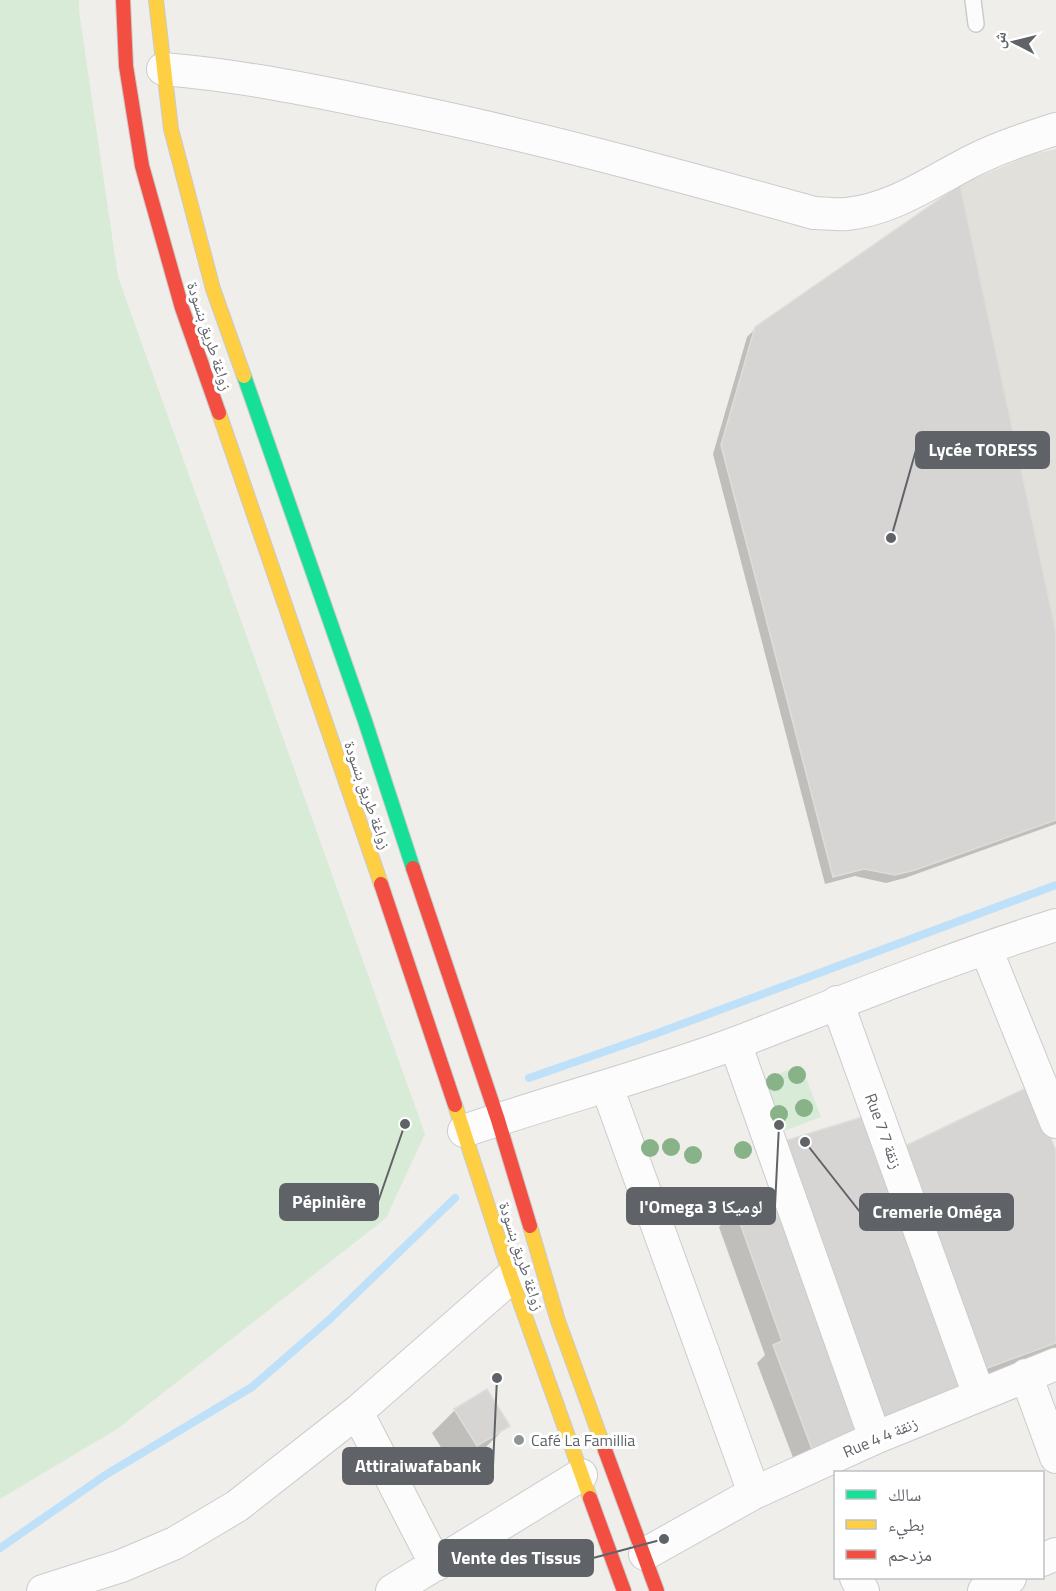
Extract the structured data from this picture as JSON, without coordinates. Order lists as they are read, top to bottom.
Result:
{
  "streets": {
    "main road": ["زواغة طريق بنسودة"],
    "street": ["Rue 7 زنقة 7", "Rue 4 زنقة 4"]
  },
  "crossings": [
    ["زواغة طريق بنسودة", "Rue 4 زنقة 4"],
    ["Rue 7 زنقة 7", "Rue 4 زنقة 4"]
  ],
  "places": [
    "Lycée TORESS",
    "Pépinière",
    "l'Omega 3 لوميكا",
    "Cremerie Oméga",
    "Attiraiwafabank",
    "Café La Famillia",
    "Vente des Tissus"
  ],
  "legend": ["سالك", "بطيء", "مزدحم"],
  "north": "left"
}
